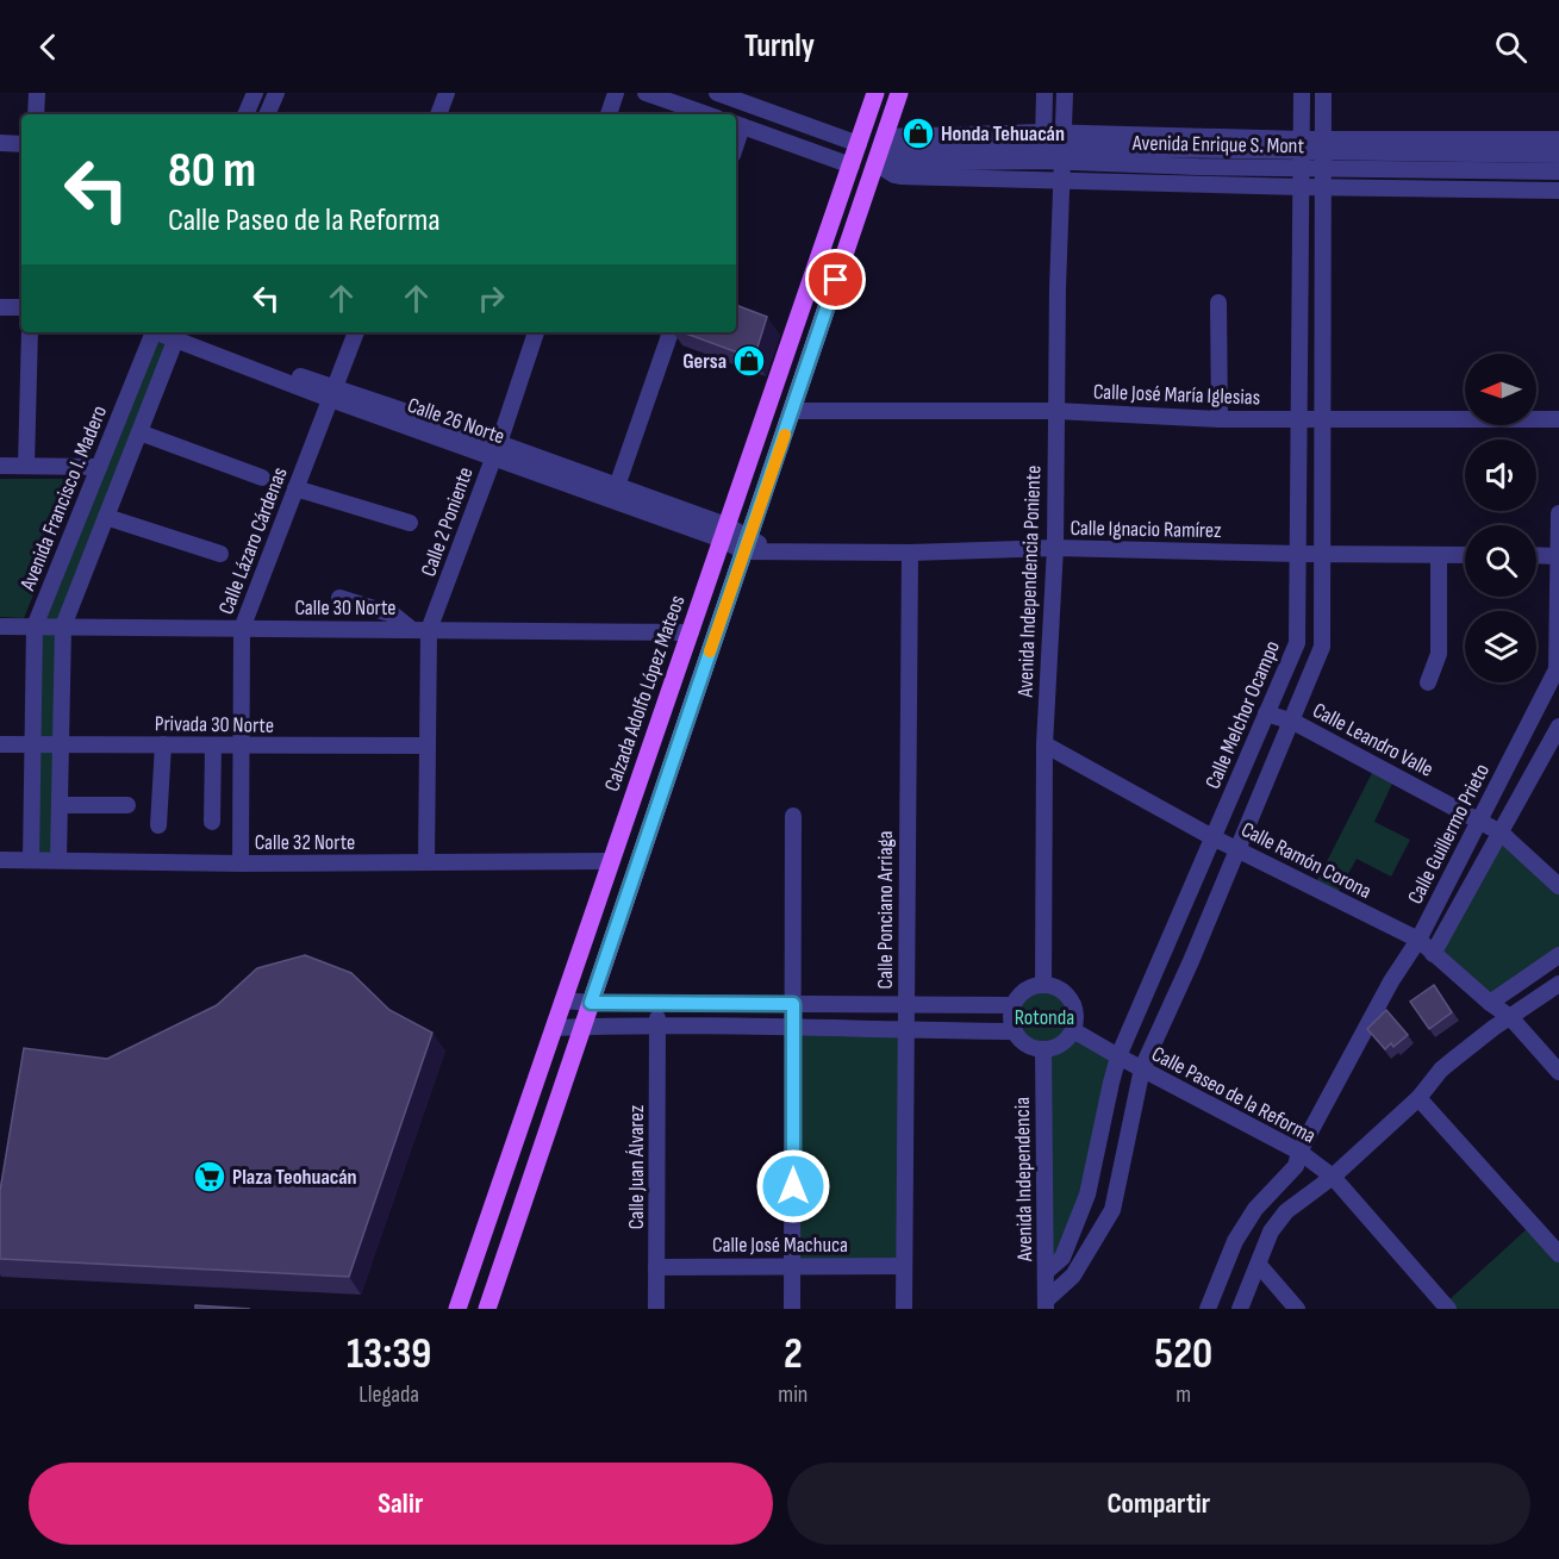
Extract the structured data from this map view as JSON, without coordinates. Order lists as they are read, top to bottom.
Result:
{
  "streets": {
    "main road": ["Calzada Adolfo López Mateos"],
    "street": [
      "Avenida Enrique S. Mont",
      "Calle José María Iglesias",
      "Calle 26 Norte",
      "Avenida Francisco I. Madero",
      "Calle 2 Poniente",
      "Calle Ignacio Ramírez",
      "Calle Lázaro Cárdenas",
      "Avenida Independencia Poniente",
      "Calle 30 Norte",
      "Calle Melchor Ocampo",
      "Privada 30 Norte",
      "Calle Leandro Valle",
      "Calle Guillermo Prieto",
      "Calle 32 Norte",
      "Calle Ramón Corona",
      "Calle Ponciano Arriaga",
      "Calle Paseo de la Reforma",
      "Calle Juan Álvarez",
      "Avenida Independencia",
      "Calle José Machuca"
    ]
  },
  "crossings": [
    ["Avenida Enrique S. Mont", "Avenida Independencia Poniente"],
    ["Avenida Enrique S. Mont", "Calle Melchor Ocampo"],
    ["Calle José María Iglesias", "Avenida Independencia Poniente"],
    ["Calle José María Iglesias", "Calle Melchor Ocampo"],
    ["Calle 26 Norte", "Calle 2 Poniente"],
    ["Calle 26 Norte", "Calle Ignacio Ramírez"],
    ["Calle 26 Norte", "Calle Lázaro Cárdenas"],
    ["Calle 26 Norte", "Calzada Adolfo López Mateos"],
    ["Avenida Francisco I. Madero", "Calle 30 Norte"],
    ["Avenida Francisco I. Madero", "Privada 30 Norte"],
    ["Avenida Francisco I. Madero", "Calle 32 Norte"],
    ["Calle 2 Poniente", "Calle 30 Norte"],
    ["Calle 2 Poniente", "Privada 30 Norte"],
    ["Calle 2 Poniente", "Calle 32 Norte"],
    ["Calle Ignacio Ramírez", "Avenida Independencia Poniente"],
    ["Calle Ignacio Ramírez", "Calle Melchor Ocampo"],
    ["Calle Ignacio Ramírez", "Calle Ponciano Arriaga"],
    ["Calle Lázaro Cárdenas", "Calle 30 Norte"],
    ["Calle Lázaro Cárdenas", "Privada 30 Norte"],
    ["Calle Lázaro Cárdenas", "Calle 32 Norte"],
    ["Avenida Independencia Poniente", "Calle Ramón Corona"],
    ["Avenida Independencia Poniente", "Calle Paseo de la Reforma"],
    ["Avenida Independencia Poniente", "Avenida Independencia"],
    ["Calle 30 Norte", "Calzada Adolfo López Mateos"],
    ["Calzada Adolfo López Mateos", "Calle 32 Norte"],
    ["Calle Melchor Ocampo", "Calle Leandro Valle"],
    ["Calle Melchor Ocampo", "Calle Ramón Corona"],
    ["Calle Melchor Ocampo", "Calle Paseo de la Reforma"],
    ["Calle Melchor Ocampo", "Avenida Independencia"],
    ["Calle Leandro Valle", "Calle Guillermo Prieto"],
    ["Calle Guillermo Prieto", "Calle Ramón Corona"],
    ["Calle Guillermo Prieto", "Calle Paseo de la Reforma"],
    ["Calle Ponciano Arriaga", "Calle José Machuca"],
    ["Calle Paseo de la Reforma", "Avenida Independencia"],
    ["Calle Juan Álvarez", "Calle José Machuca"]
  ],
  "parks": ["Rotonda"],
  "places": {
    "shop": ["Honda Tehuacán", "Gersa"],
    "supermarket": ["Plaza Teohuacán"]
  },
  "north": "left",
  "page": {
    "header": "Turnly",
    "turn": ["80 m", "Calle Paseo de la Reforma"],
    "eta": [
      "13:39",
      "Llegada",
      "2",
      "min",
      "520",
      "m"
    ],
    "buttons": ["Salir", "Compartir"]
  }
}
